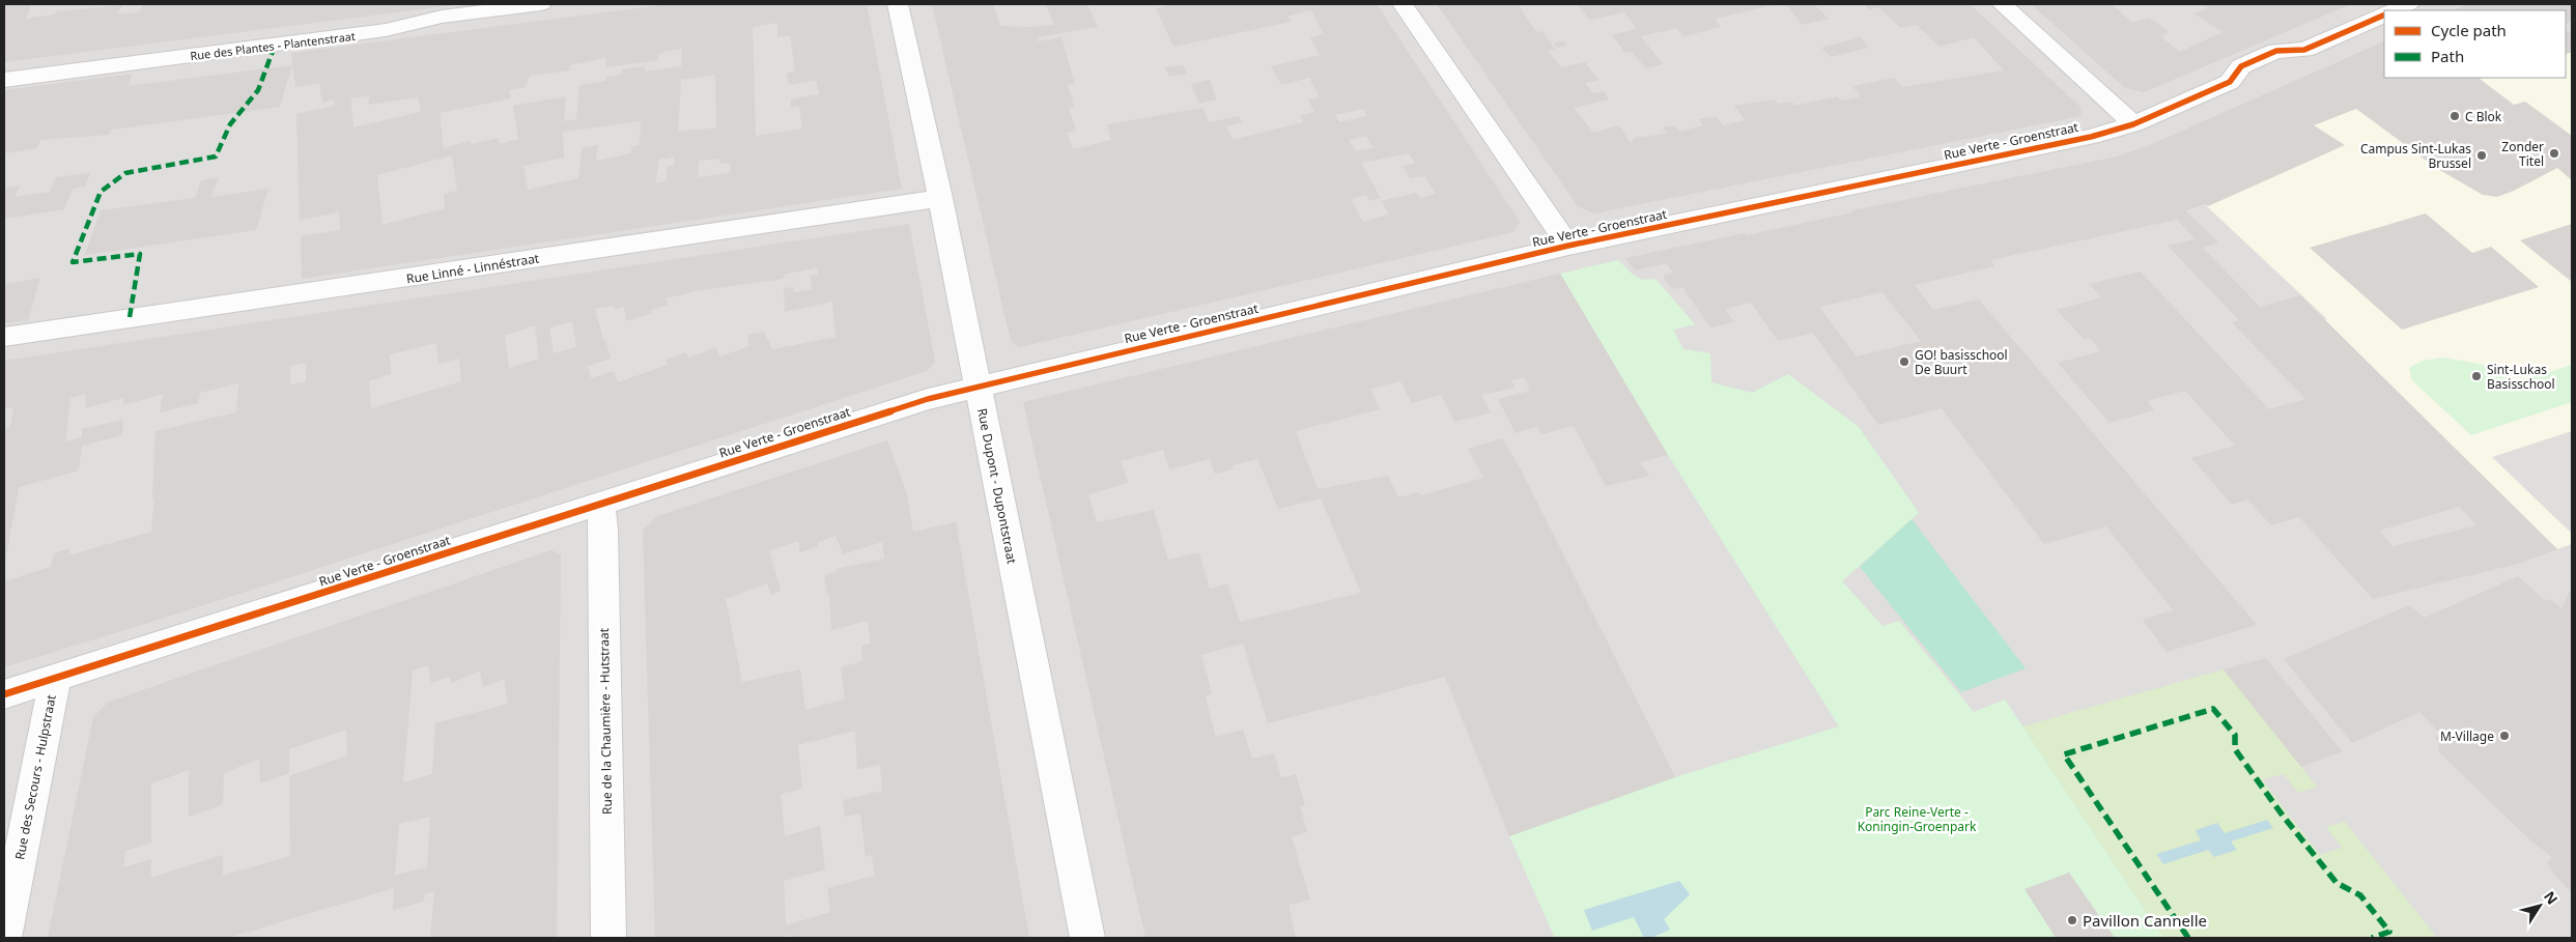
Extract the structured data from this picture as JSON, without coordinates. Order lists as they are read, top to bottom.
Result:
{
  "streets": {
    "street": [
      "Rue des Plantes - Plantenstraat",
      "Rue Verte - Groenstraat",
      "Rue Linné - Linnéstraat",
      "Rue Dupont - Dupontstraat",
      "Rue de la Chaumière - Hutstraat",
      "Rue des Secours - Hulpstraat"
    ]
  },
  "crossings": [
    ["Rue Verte - Groenstraat", "Rue Dupont - Dupontstraat"],
    ["Rue Verte - Groenstraat", "Rue de la Chaumière - Hutstraat"],
    ["Rue Verte - Groenstraat", "Rue des Secours - Hulpstraat"],
    ["Rue Linné - Linnéstraat", "Rue Dupont - Dupontstraat"]
  ],
  "parks": ["Parc Reine-Verte - Koningin-Groenpark"],
  "places": [
    "C Blok",
    "Zonder Titel",
    "Campus Sint-Lukas Brussel",
    "GO! basisschool De Buurt",
    "Sint-Lukas Basisschool",
    "M-Village",
    "Pavillon Cannelle"
  ],
  "legend": ["Cycle path", "Path"],
  "north": "top right"
}
